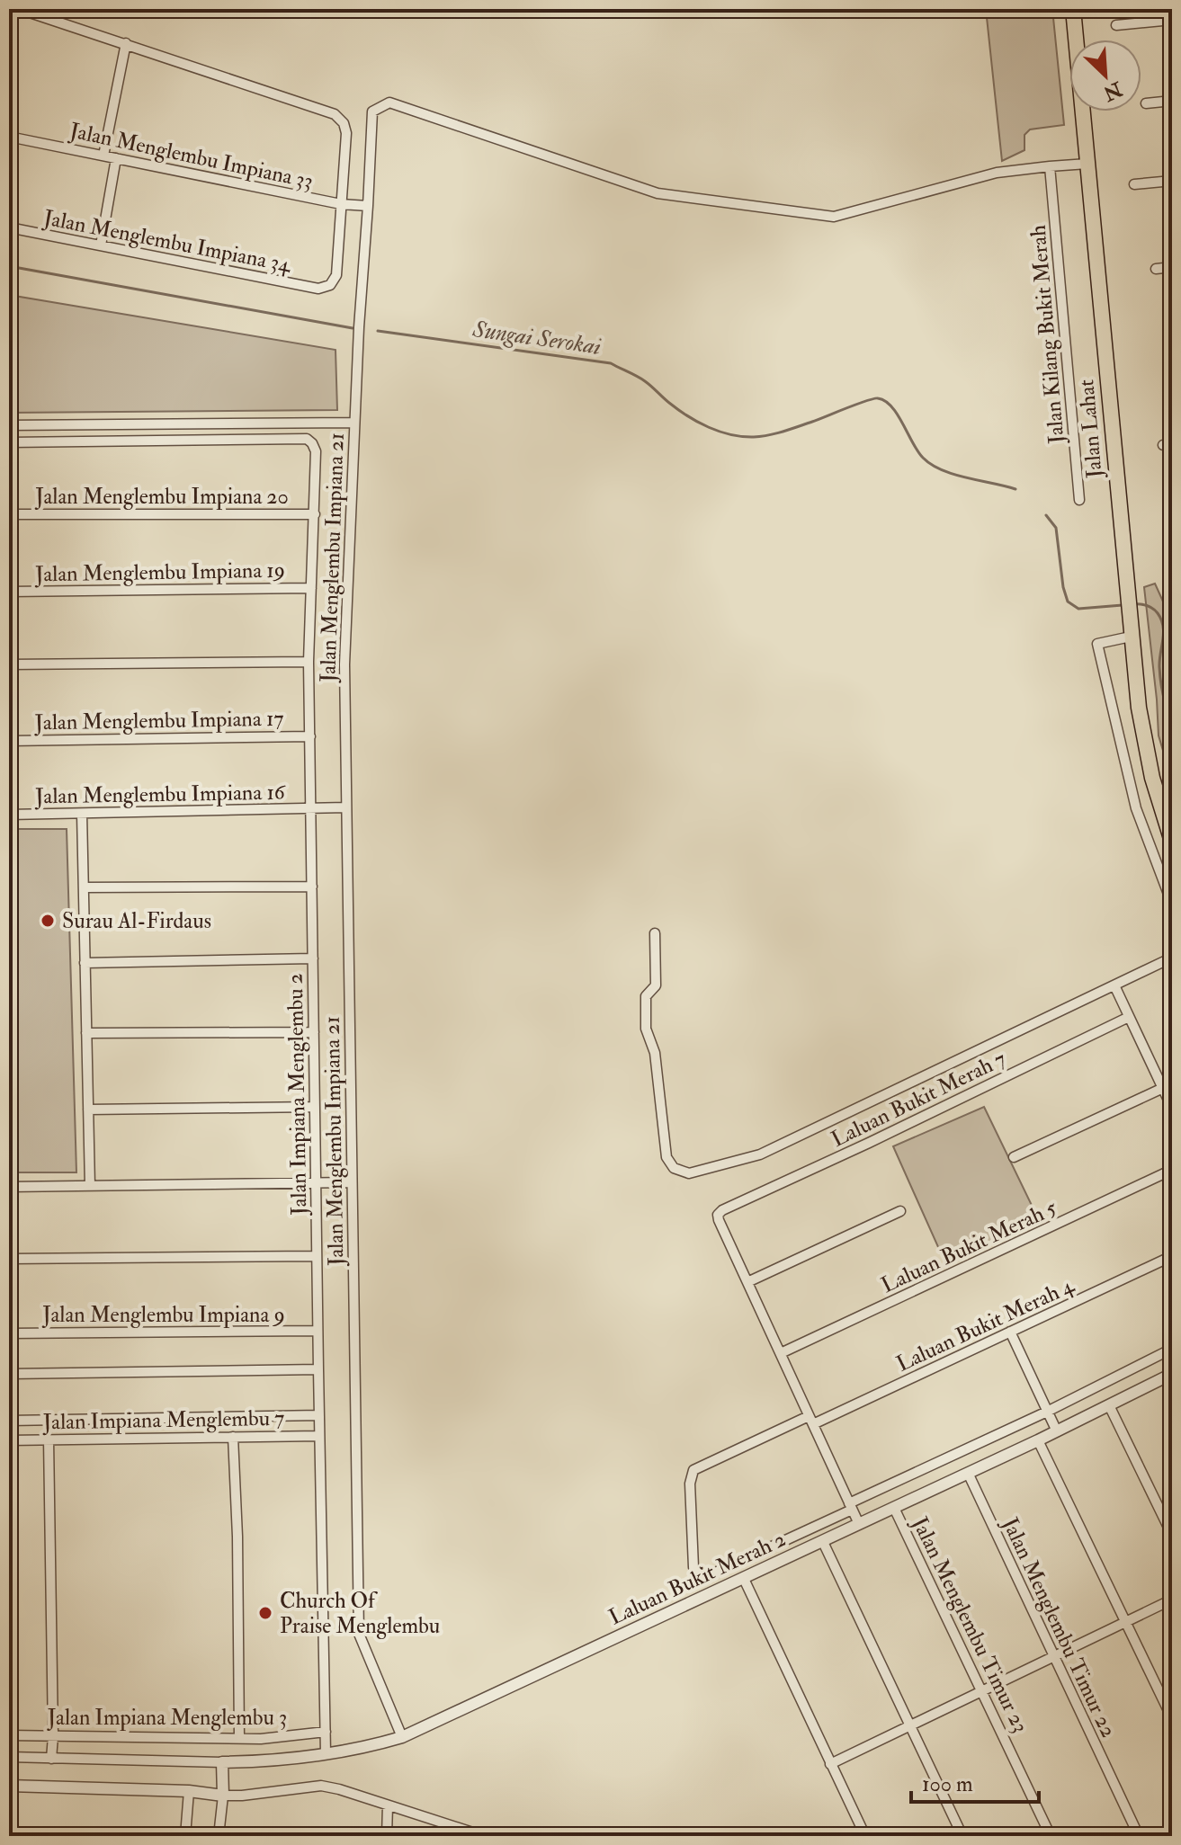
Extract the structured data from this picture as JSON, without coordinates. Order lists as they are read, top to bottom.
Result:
{
  "streets": {
    "main road": ["Jalan Lahat"],
    "street": [
      "Jalan Menglembu Impiana 33",
      "Jalan Menglembu Impiana 34",
      "Jalan Kilang Bukit Merah",
      "Jalan Menglembu Impiana 20",
      "Jalan Menglembu Impiana 21",
      "Jalan Menglembu Impiana 19",
      "Jalan Menglembu Impiana 17",
      "Jalan Menglembu Impiana 16",
      "Jalan Impiana Menglembu 2",
      "Laluan Bukit Merah 7",
      "Laluan Bukit Merah 5",
      "Jalan Menglembu Impiana 9",
      "Laluan Bukit Merah 4",
      "Jalan Impiana Menglembu 7",
      "Laluan Bukit Merah 2",
      "Jalan Menglembu Timur 23",
      "Jalan Menglembu Timur 22",
      "Jalan Impiana Menglembu 3"
    ]
  },
  "crossings": [
    ["Jalan Menglembu Impiana 33", "Jalan Menglembu Impiana 34"],
    ["Jalan Menglembu Impiana 33", "Jalan Menglembu Impiana 21"],
    ["Jalan Kilang Bukit Merah", "Jalan Menglembu Impiana 21"],
    ["Jalan Lahat", "Jalan Menglembu Impiana 21"],
    ["Jalan Menglembu Impiana 20", "Jalan Impiana Menglembu 2"],
    ["Jalan Menglembu Impiana 21", "Jalan Menglembu Impiana 16"],
    ["Jalan Menglembu Impiana 21", "Jalan Impiana Menglembu 2"],
    ["Jalan Menglembu Impiana 21", "Laluan Bukit Merah 2"],
    ["Jalan Menglembu Impiana 19", "Jalan Impiana Menglembu 2"],
    ["Jalan Menglembu Impiana 17", "Jalan Impiana Menglembu 2"],
    ["Jalan Menglembu Impiana 16", "Jalan Impiana Menglembu 2"],
    ["Jalan Impiana Menglembu 2", "Jalan Menglembu Impiana 9"],
    ["Jalan Impiana Menglembu 2", "Jalan Impiana Menglembu 7"],
    ["Jalan Impiana Menglembu 2", "Laluan Bukit Merah 2"],
    ["Jalan Impiana Menglembu 2", "Jalan Impiana Menglembu 3"],
    ["Laluan Bukit Merah 4", "Laluan Bukit Merah 2"],
    ["Laluan Bukit Merah 2", "Jalan Menglembu Timur 23"],
    ["Laluan Bukit Merah 2", "Jalan Menglembu Timur 22"]
  ],
  "water": ["Sungai Serokai"],
  "places": ["Surau Al-Firdaus", "Church Of Praise Menglembu"],
  "scale_bar": "100 m",
  "north": "bottom right"
}
